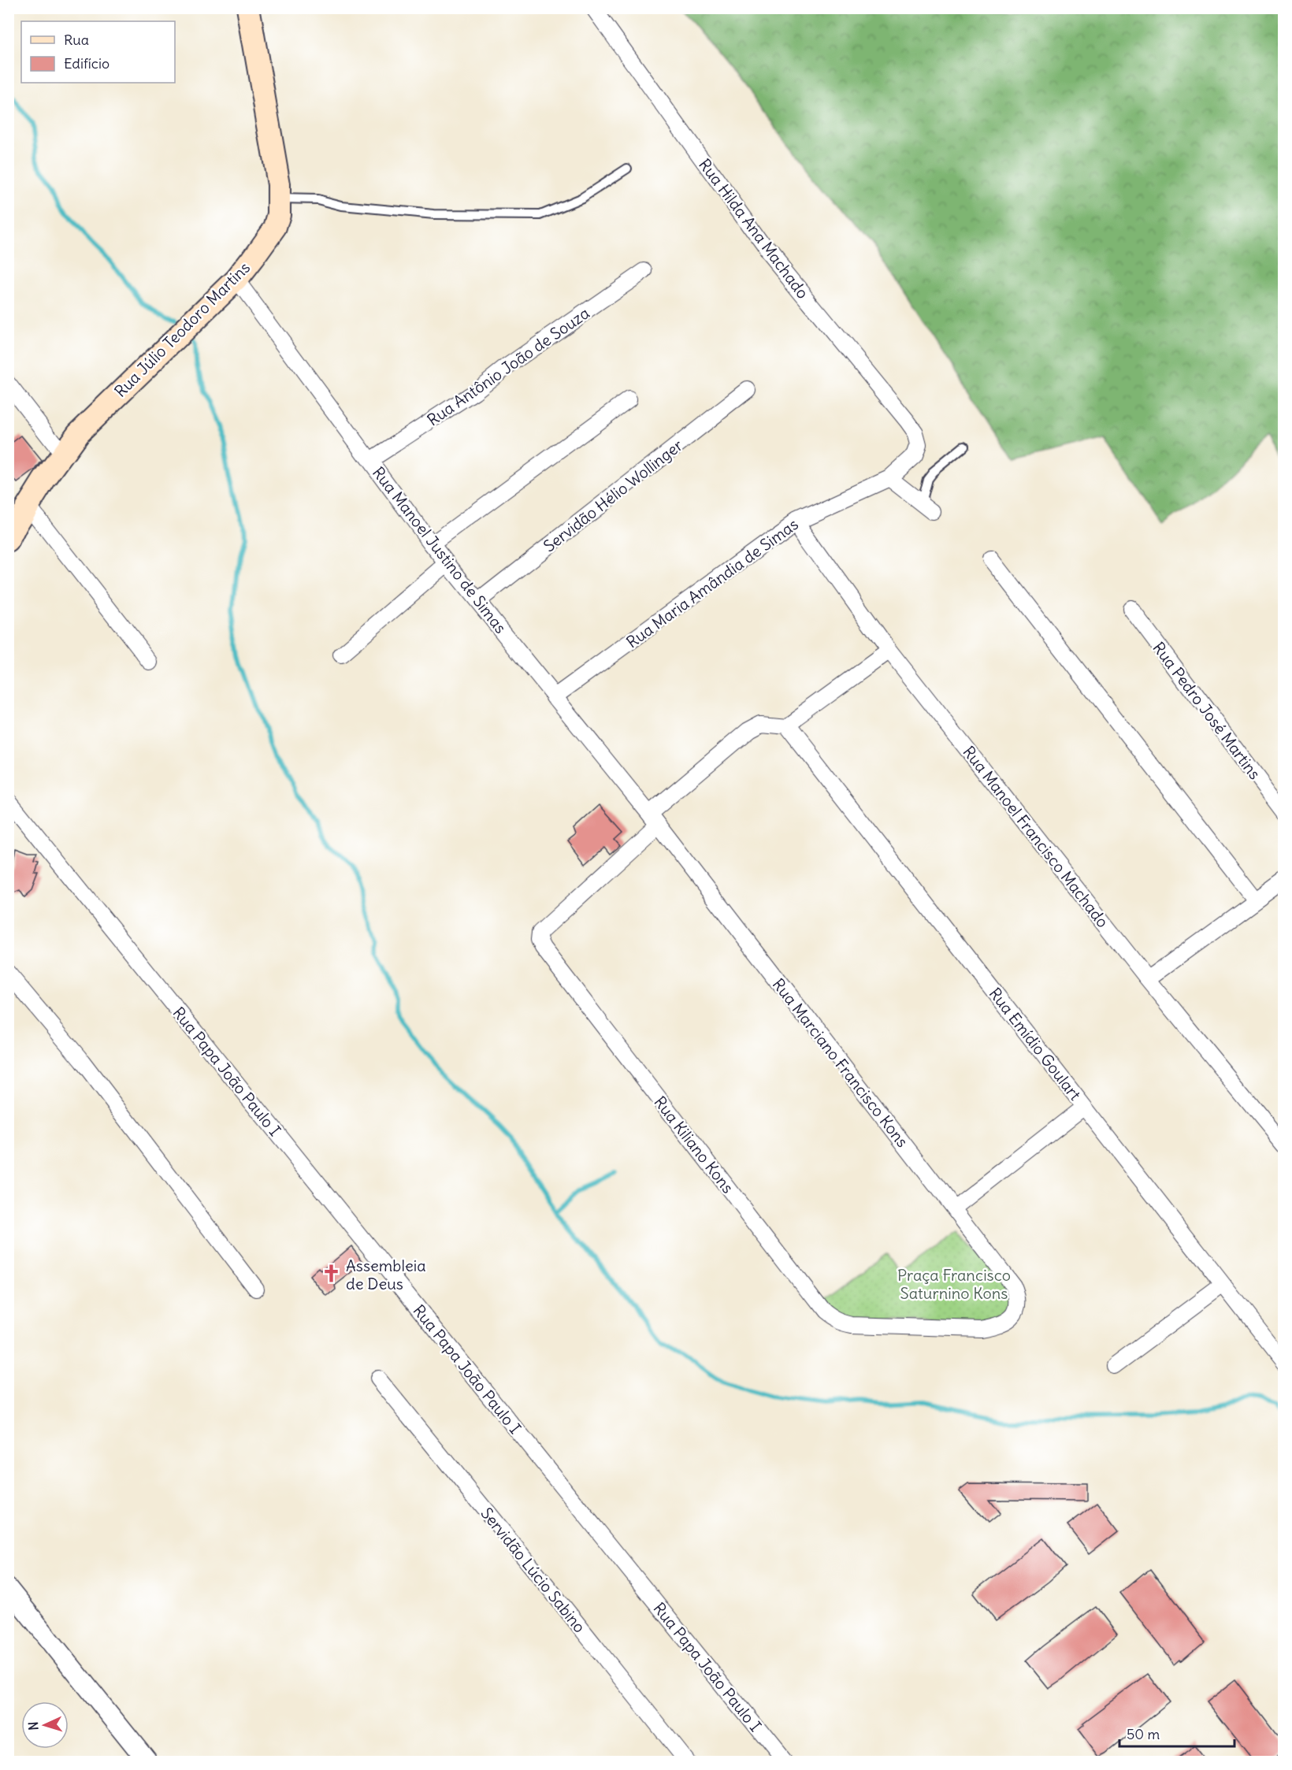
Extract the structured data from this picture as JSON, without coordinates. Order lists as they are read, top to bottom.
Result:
{
  "streets": {
    "main road": ["Rua Júlio Teodoro Martins"],
    "street": [
      "Rua Hilda Ana Machado",
      "Rua Antônio João de Souza",
      "Servidão Hélio Wollinger",
      "Rua Manoel Justino de Simas",
      "Rua Maria Amândia de Simas",
      "Rua Pedro José Martins",
      "Rua Manoel Francisco Machado",
      "Rua Emídio Goulart",
      "Rua Marciano Francisco Kons",
      "Rua Papa João Paulo I",
      "Rua Kiliano Kons",
      "Servidão Lúcio Sabino"
    ]
  },
  "crossings": [
    ["Rua Hilda Ana Machado", "Rua Maria Amândia de Simas"],
    ["Rua Júlio Teodoro Martins", "Rua Manoel Justino de Simas"],
    ["Rua Antônio João de Souza", "Rua Manoel Justino de Simas"],
    ["Servidão Hélio Wollinger", "Rua Manoel Justino de Simas"],
    ["Rua Manoel Justino de Simas", "Rua Maria Amândia de Simas"],
    ["Rua Manoel Justino de Simas", "Rua Marciano Francisco Kons"],
    ["Rua Manoel Justino de Simas", "Rua Kiliano Kons"],
    ["Rua Maria Amândia de Simas", "Rua Manoel Francisco Machado"],
    ["Rua Marciano Francisco Kons", "Rua Kiliano Kons"]
  ],
  "parks": ["Praça Francisco Saturnino Kons"],
  "places": {
    "church": ["Assembleia de Deus"]
  },
  "legend": ["Rua", "Edifício"],
  "scale_bar": "50 m",
  "north": "left"
}
